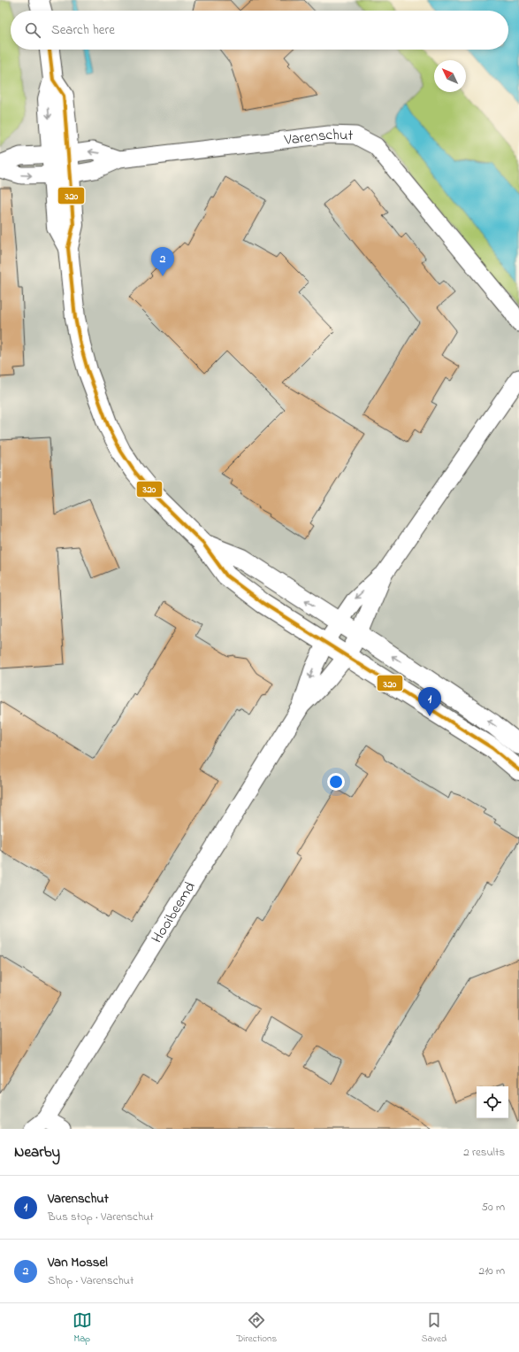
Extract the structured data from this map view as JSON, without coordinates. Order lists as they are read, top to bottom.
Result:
{
  "streets": {
    "street": ["Varenschut", "Hooibeemd"]
  },
  "lines": ["transit line 320"],
  "north": "top left",
  "page": {
    "search": "Search here",
    "pins": ["2", "1"],
    "heading": ["Nearby", "2 results"],
    "list": [
      {
        "mark": "1",
        "name": "Varenschut",
        "note": "Bus stop · Varenschut",
        "value": "50 m"
      },
      {
        "mark": "2",
        "name": "Van Mossel",
        "note": "Shop · Varenschut",
        "value": "210 m"
      }
    ],
    "nav": ["Map", "Directions", "Saved"]
  }
}
